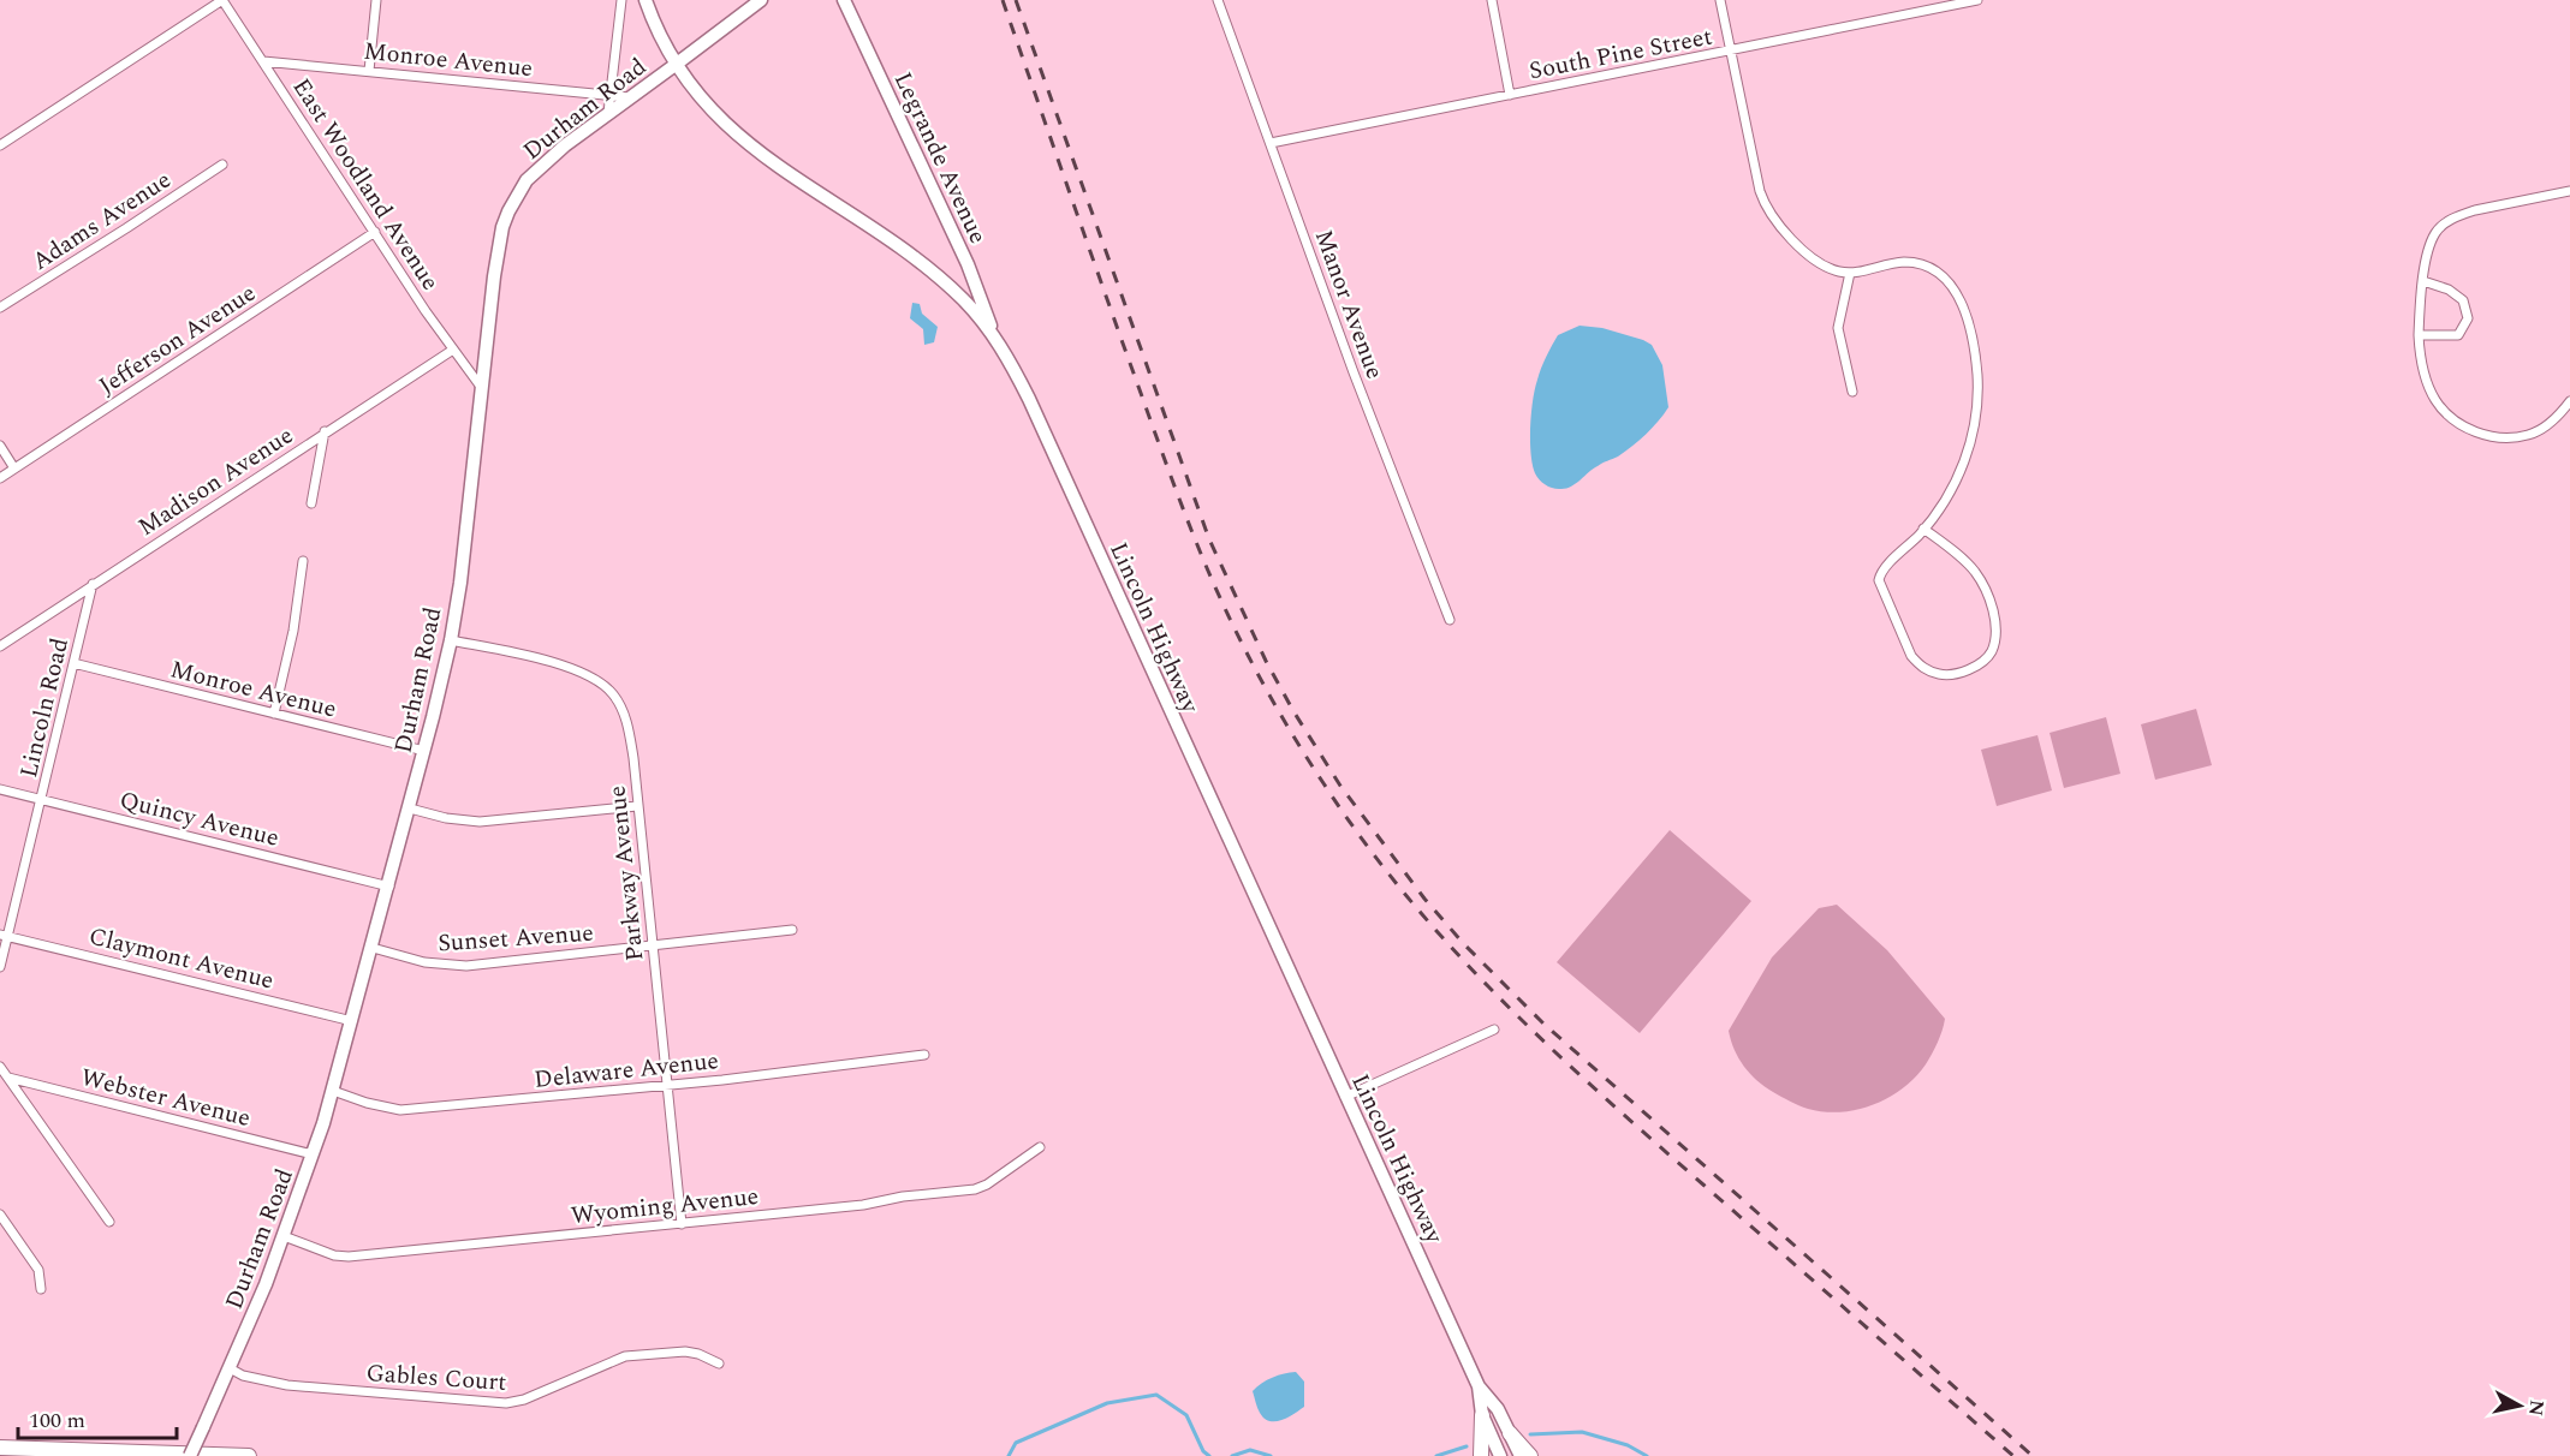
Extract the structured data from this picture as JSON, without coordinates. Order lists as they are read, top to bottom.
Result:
{
  "streets": {
    "main road": ["Durham Road", "Legrande Avenue", "Lincoln Highway"],
    "street": [
      "South Pine Street",
      "Monroe Avenue",
      "East Woodland Avenue",
      "Adams Avenue",
      "Manor Avenue",
      "Jefferson Avenue",
      "Madison Avenue",
      "Lincoln Road",
      "Quincy Avenue",
      "Parkway Avenue",
      "Sunset Avenue",
      "Claymont Avenue",
      "Delaware Avenue",
      "Webster Avenue",
      "Wyoming Avenue",
      "Gables Court"
    ]
  },
  "crossings": [
    ["South Pine Street", "Manor Avenue"],
    ["Monroe Avenue", "Durham Road"],
    ["Monroe Avenue", "East Woodland Avenue"],
    ["Monroe Avenue", "Lincoln Road"],
    ["Durham Road", "East Woodland Avenue"],
    ["Durham Road", "Lincoln Highway"],
    ["Durham Road", "Quincy Avenue"],
    ["Durham Road", "Parkway Avenue"],
    ["Durham Road", "Sunset Avenue"],
    ["Durham Road", "Claymont Avenue"],
    ["Durham Road", "Delaware Avenue"],
    ["Durham Road", "Webster Avenue"],
    ["Durham Road", "Wyoming Avenue"],
    ["Durham Road", "Gables Court"],
    ["Legrande Avenue", "Lincoln Highway"],
    ["East Woodland Avenue", "Jefferson Avenue"],
    ["East Woodland Avenue", "Madison Avenue"],
    ["Madison Avenue", "Lincoln Road"],
    ["Lincoln Road", "Quincy Avenue"],
    ["Lincoln Road", "Claymont Avenue"],
    ["Parkway Avenue", "Sunset Avenue"],
    ["Parkway Avenue", "Delaware Avenue"],
    ["Parkway Avenue", "Wyoming Avenue"]
  ],
  "scale_bar": "100 m",
  "north": "right"
}
